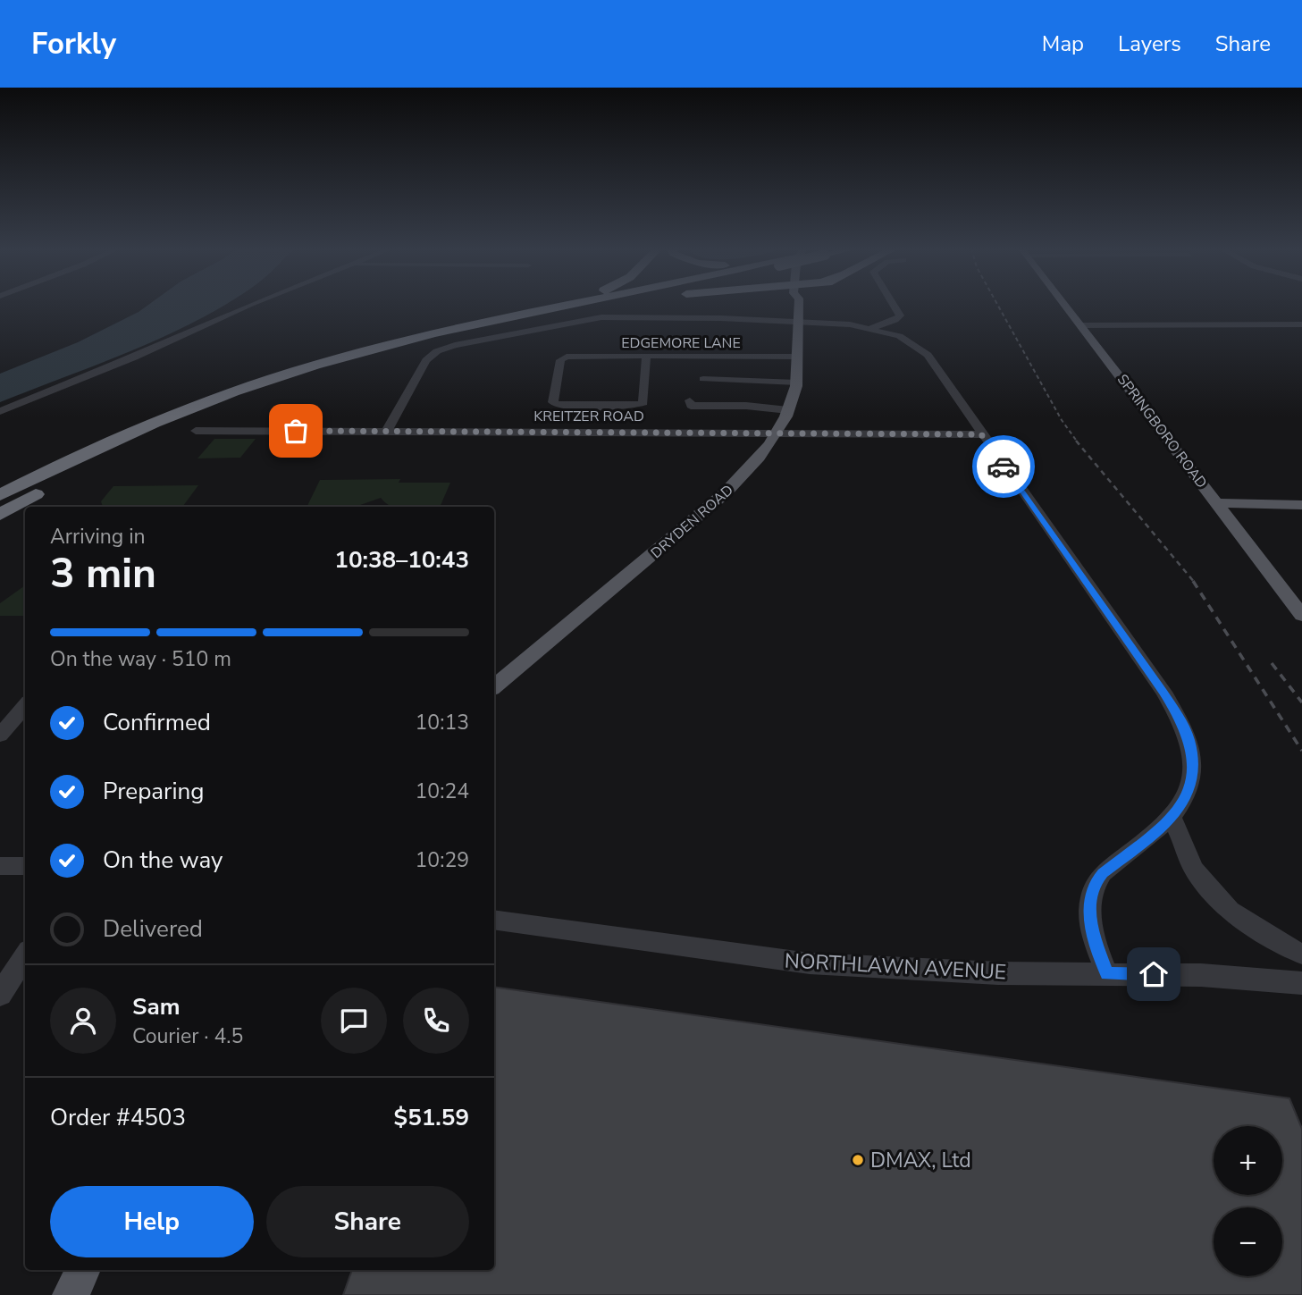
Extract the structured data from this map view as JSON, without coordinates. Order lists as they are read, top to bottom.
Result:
{
  "streets": {
    "main road": ["SPRINGBORO ROAD", "DRYDEN ROAD"],
    "street": ["EDGEMORE LANE", "KREITZER ROAD", "NORTHLAWN AVENUE"]
  },
  "crossings": [
    ["EDGEMORE LANE", "DRYDEN ROAD"],
    ["KREITZER ROAD", "DRYDEN ROAD"]
  ],
  "places": ["DMAX, Ltd"],
  "page": {
    "header": "Forkly",
    "nav": ["Map", "Layers", "Share"],
    "heading": ["3 min", "Arriving in", "10:38–10:43"],
    "panel": [
      "Sam",
      "Courier · 4.5",
      "Order #4503",
      "$51.59"
    ],
    "bar": "On the way · 510 m",
    "list": [
      ["Confirmed", "10:13"],
      ["Preparing", "10:24"],
      ["On the way", "10:29"],
      "Delivered"
    ],
    "map_buttons": ["+", "−"],
    "buttons": ["Help", "Share"]
  }
}
